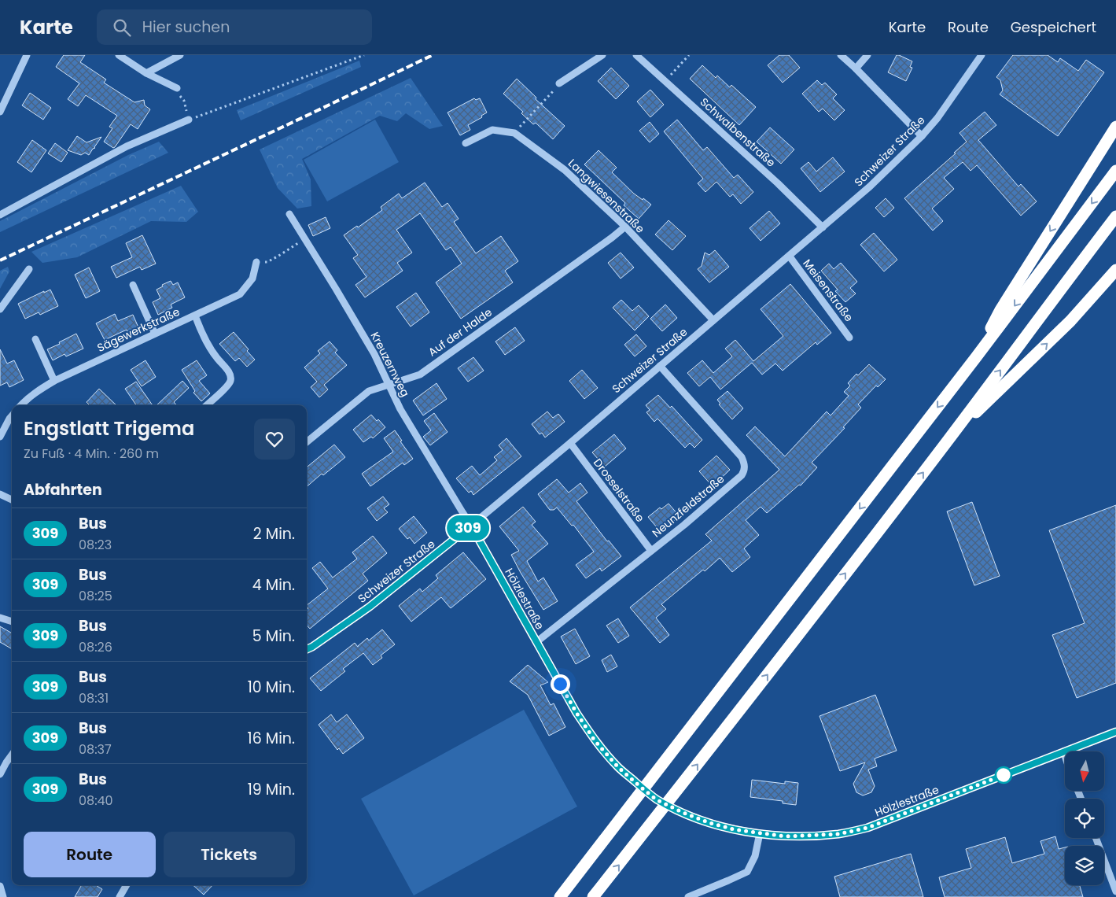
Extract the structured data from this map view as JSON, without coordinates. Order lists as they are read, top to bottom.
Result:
{
  "streets": {
    "street": [
      "Schwalbenstraße",
      "Schweizer Straße",
      "Langwiesenstraße",
      "Meisenstraße",
      "Sägewerkstraße",
      "Auf der Halde",
      "Kreuzernweg",
      "Drosselstraße",
      "Neunzfeldstraße",
      "Hölzlestraße"
    ]
  },
  "crossings": [
    ["Schwalbenstraße", "Schweizer Straße"],
    ["Schweizer Straße", "Langwiesenstraße"],
    ["Schweizer Straße", "Meisenstraße"],
    ["Schweizer Straße", "Kreuzernweg"],
    ["Schweizer Straße", "Drosselstraße"],
    ["Schweizer Straße", "Neunzfeldstraße"],
    ["Schweizer Straße", "Hölzlestraße"],
    ["Langwiesenstraße", "Auf der Halde"],
    ["Auf der Halde", "Kreuzernweg"],
    ["Kreuzernweg", "Hölzlestraße"],
    ["Drosselstraße", "Neunzfeldstraße"],
    ["Neunzfeldstraße", "Hölzlestraße"]
  ],
  "lines": ["bus line 309"],
  "north": "bottom",
  "page": {
    "header": "Karte",
    "search": "Hier suchen",
    "nav": ["Karte", "Route", "Gespeichert"],
    "on_map": "309",
    "heading": [
      ["Engstlatt Trigema", "Zu Fuß · 4 Min. · 260 m"],
      "Abfahrten"
    ],
    "list": [
      {
        "mark": "309",
        "name": "Bus",
        "note": "08:23",
        "value": "2 Min."
      },
      {
        "mark": "309",
        "name": "Bus",
        "note": "08:25",
        "value": "4 Min."
      },
      {
        "mark": "309",
        "name": "Bus",
        "note": "08:26",
        "value": "5 Min."
      },
      {
        "mark": "309",
        "name": "Bus",
        "note": "08:31",
        "value": "10 Min."
      },
      {
        "mark": "309",
        "name": "Bus",
        "note": "08:37",
        "value": "16 Min."
      },
      {
        "mark": "309",
        "name": "Bus",
        "note": "08:40",
        "value": "19 Min."
      }
    ],
    "buttons": ["Route", "Tickets"]
  }
}
